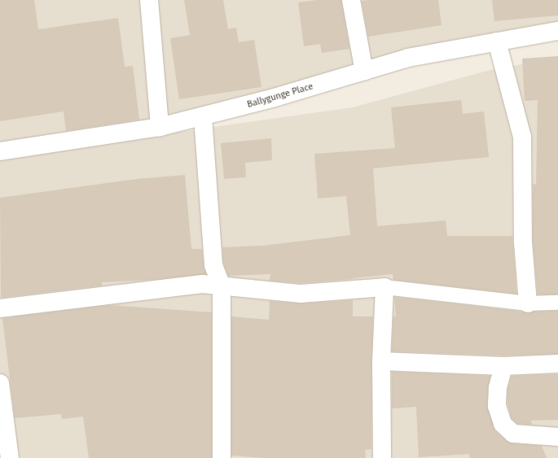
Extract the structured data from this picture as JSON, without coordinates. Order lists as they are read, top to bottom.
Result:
{
  "streets": {
    "street": ["Ballygunge Place"]
  }
}
